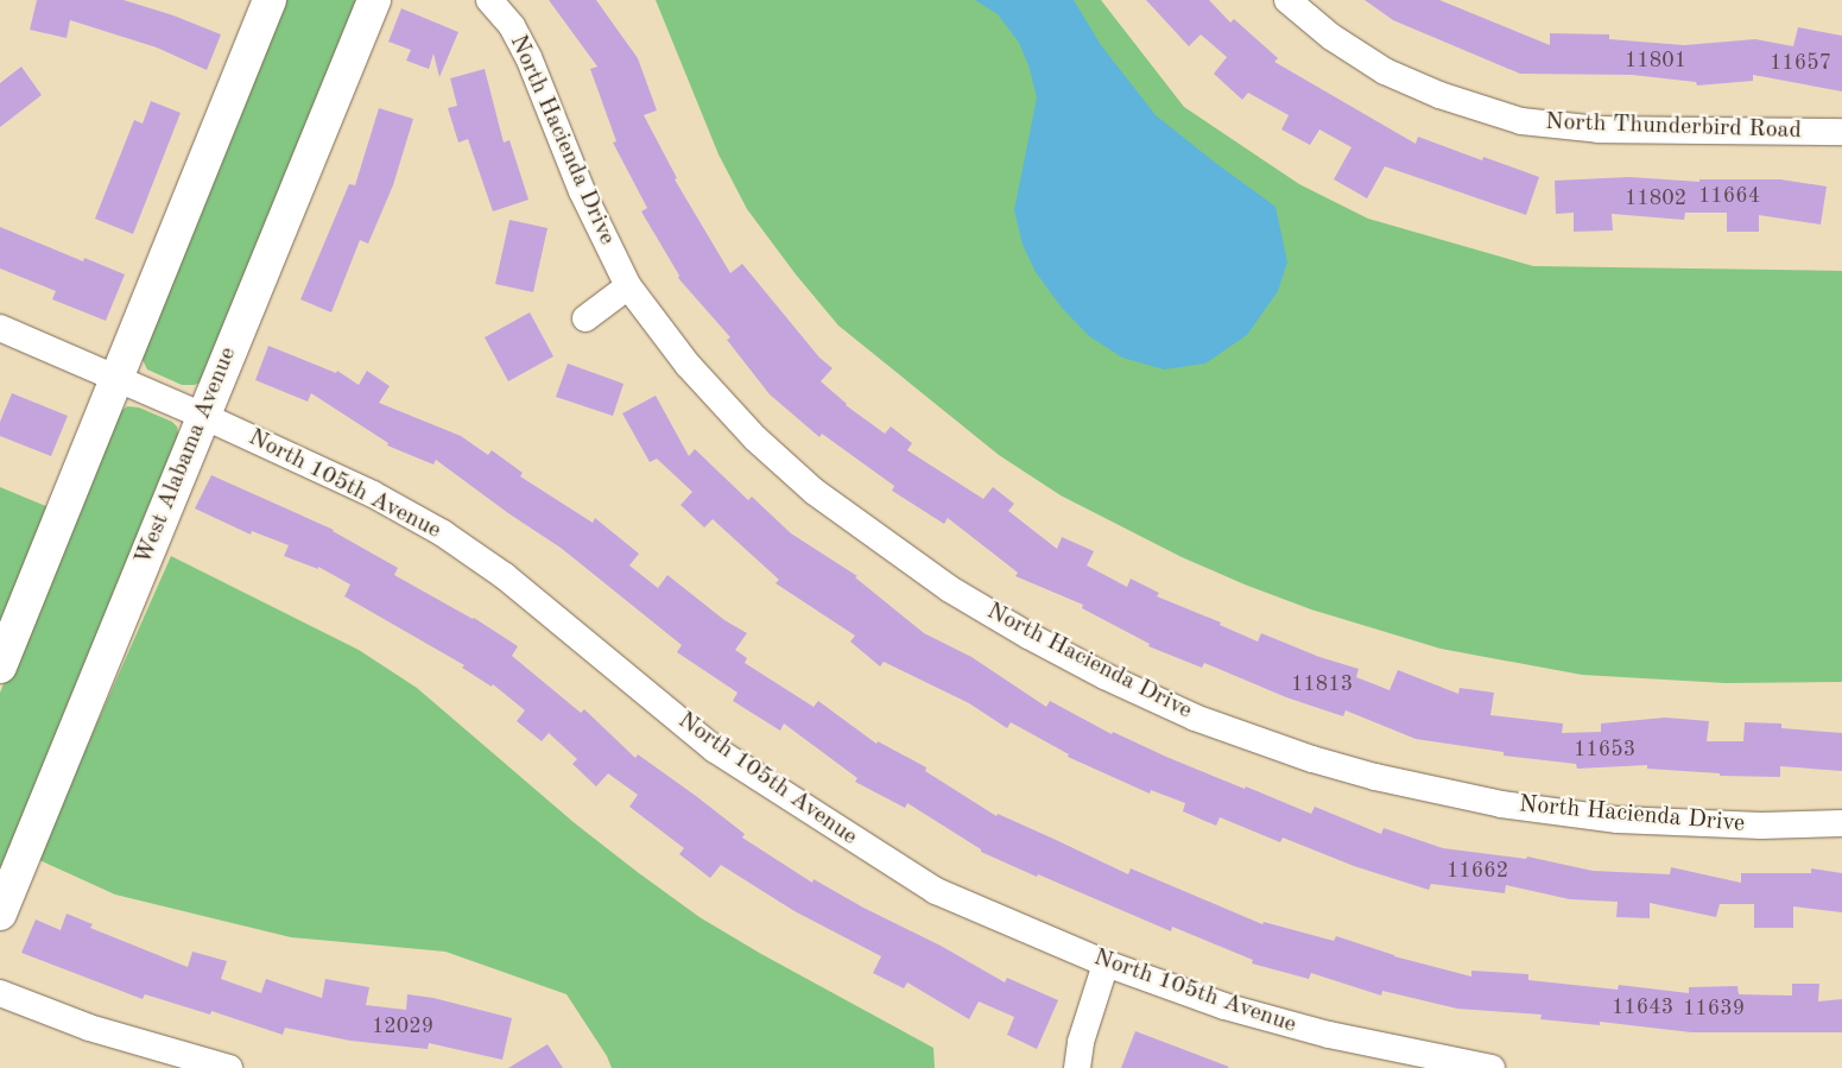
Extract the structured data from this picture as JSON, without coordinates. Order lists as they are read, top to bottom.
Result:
{
  "streets": {
    "street": [
      "North Thunderbird Road",
      "North Hacienda Drive",
      "West Alabama Avenue",
      "North 105th Avenue"
    ]
  },
  "crossings": [
    ["West Alabama Avenue", "North 105th Avenue"]
  ],
  "house_numbers": [
    "11801",
    "11657",
    "11664",
    "11802",
    "11813",
    "11653",
    "11662",
    "11643",
    "11639",
    "12029"
  ]
}
